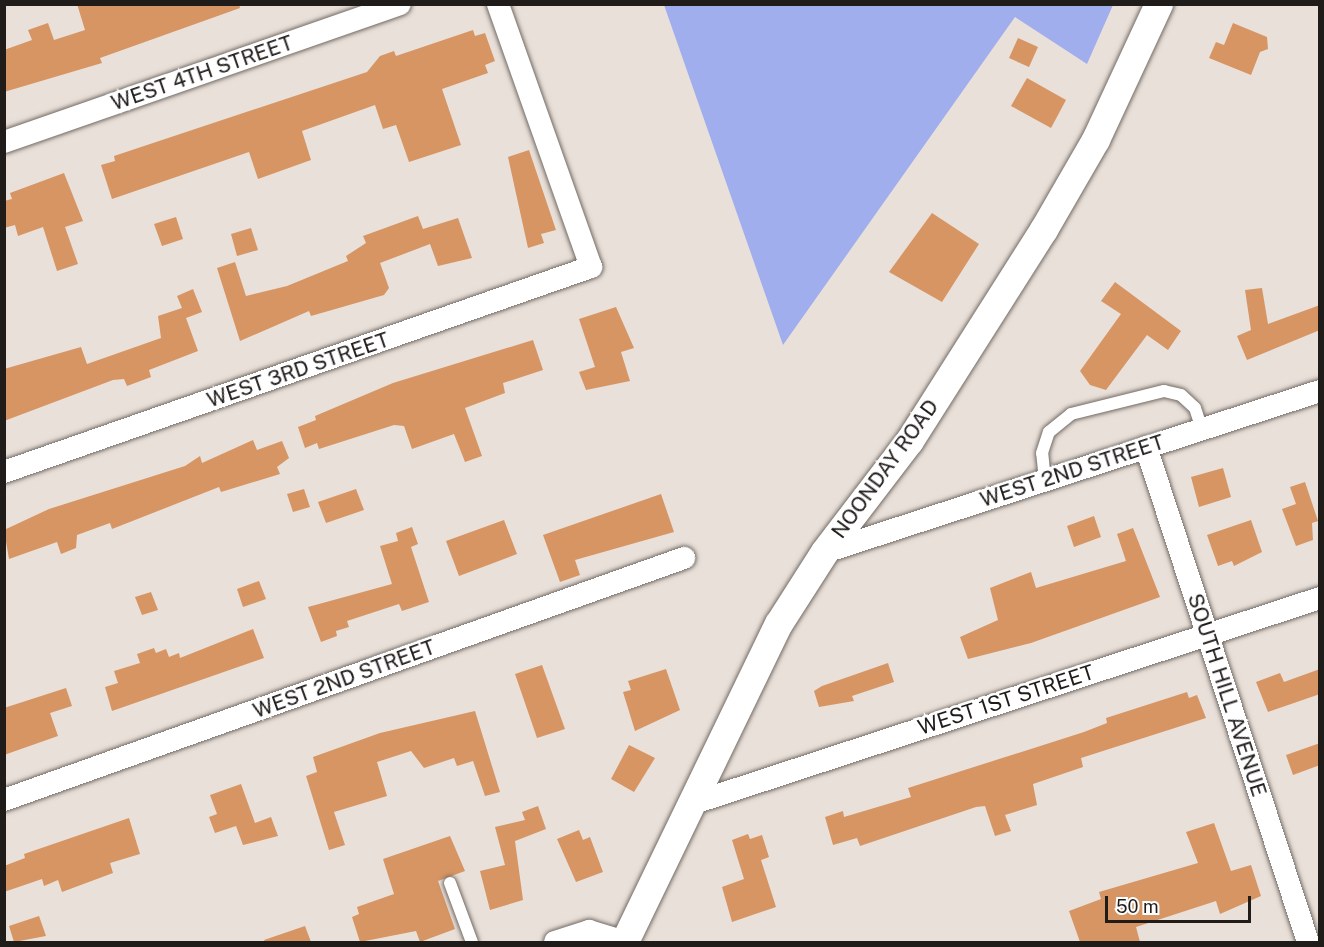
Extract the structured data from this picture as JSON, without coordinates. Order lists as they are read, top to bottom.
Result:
{
  "streets": {
    "street": [
      "WEST 4TH STREET",
      "WEST 3RD STREET",
      "NOONDAY ROAD",
      "WEST 2ND STREET",
      "SOUTH HILL AVENUE",
      "WEST 1ST STREET"
    ]
  },
  "crossings": [
    ["NOONDAY ROAD", "WEST 2ND STREET"],
    ["NOONDAY ROAD", "WEST 1ST STREET"],
    ["WEST 2ND STREET", "SOUTH HILL AVENUE"],
    ["SOUTH HILL AVENUE", "WEST 1ST STREET"]
  ],
  "scale_bar": "50 m"
}
